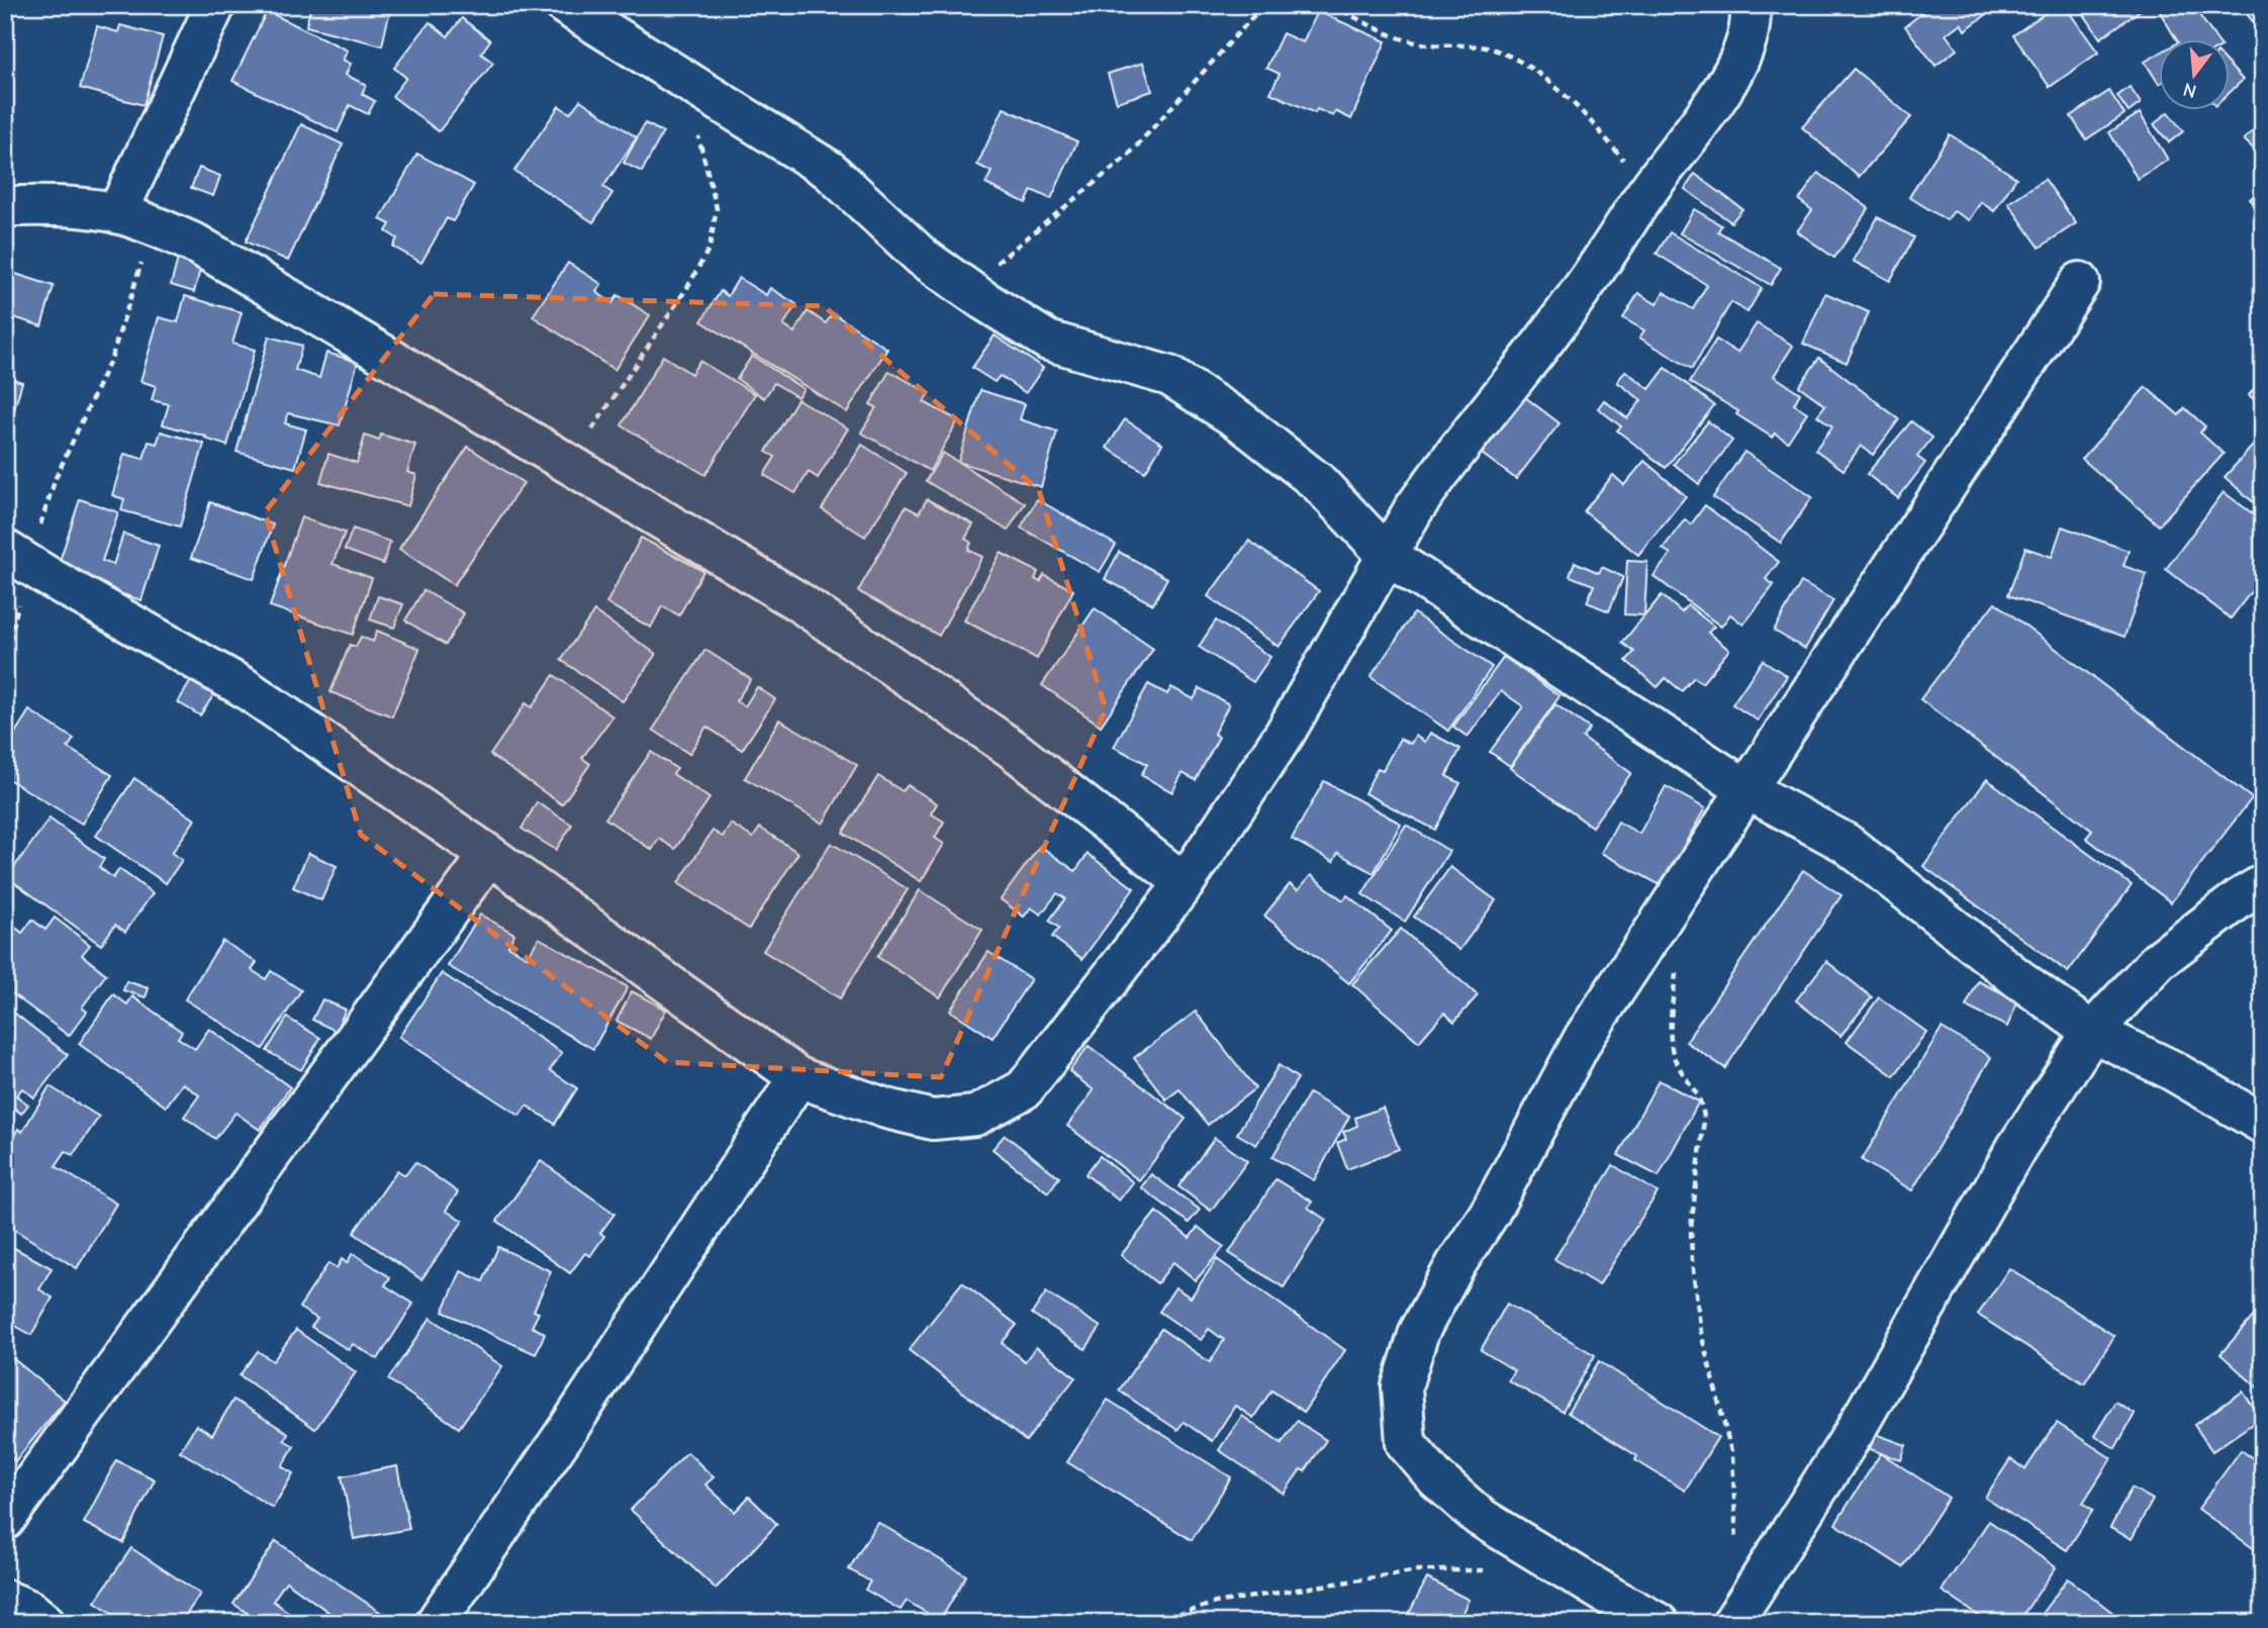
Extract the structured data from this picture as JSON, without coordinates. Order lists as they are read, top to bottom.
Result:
{
  "north": "bottom"
}
